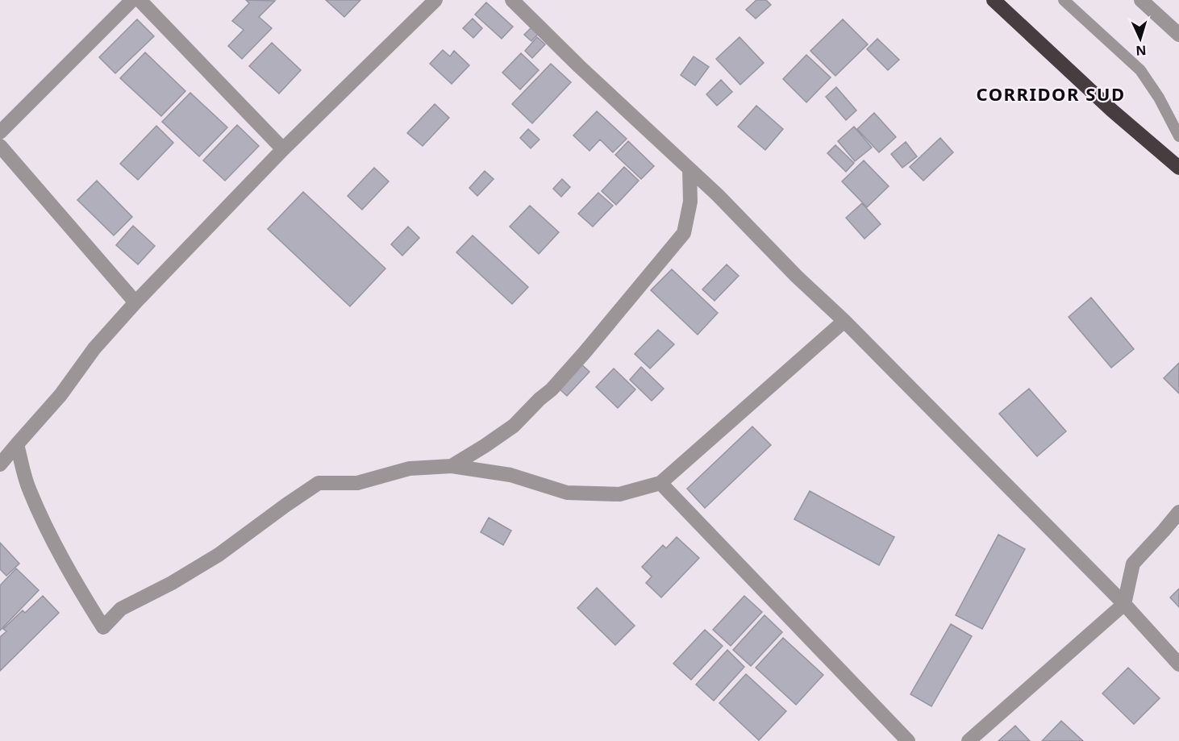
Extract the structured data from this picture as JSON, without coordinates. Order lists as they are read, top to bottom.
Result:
{
  "districts": ["CORRIDOR SUD"],
  "north": "bottom"
}
